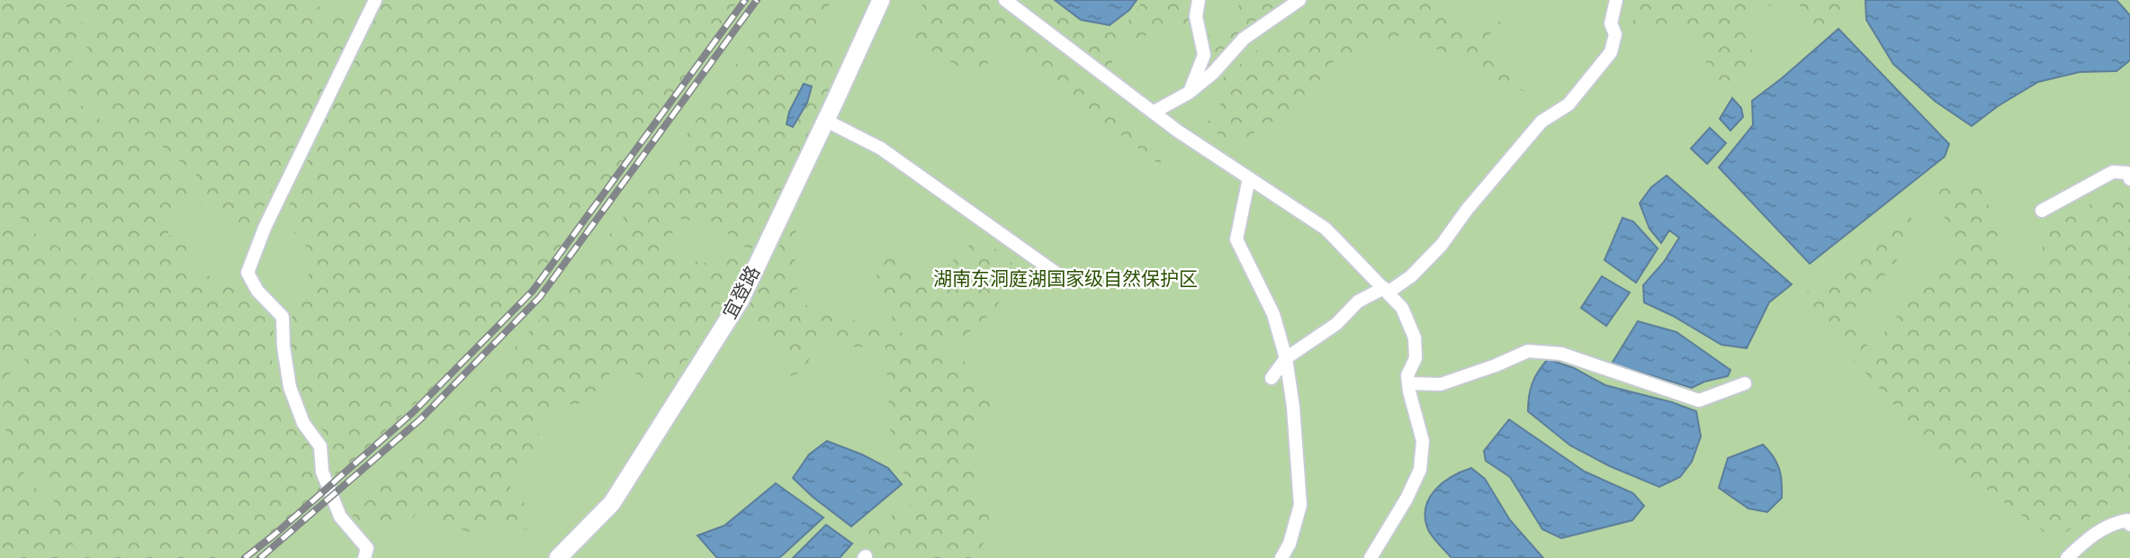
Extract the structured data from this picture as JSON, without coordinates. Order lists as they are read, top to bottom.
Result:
{
  "streets": {
    "street": ["宜登路"]
  },
  "parks": ["湖南东洞庭湖国家级自然保护区"]
}
